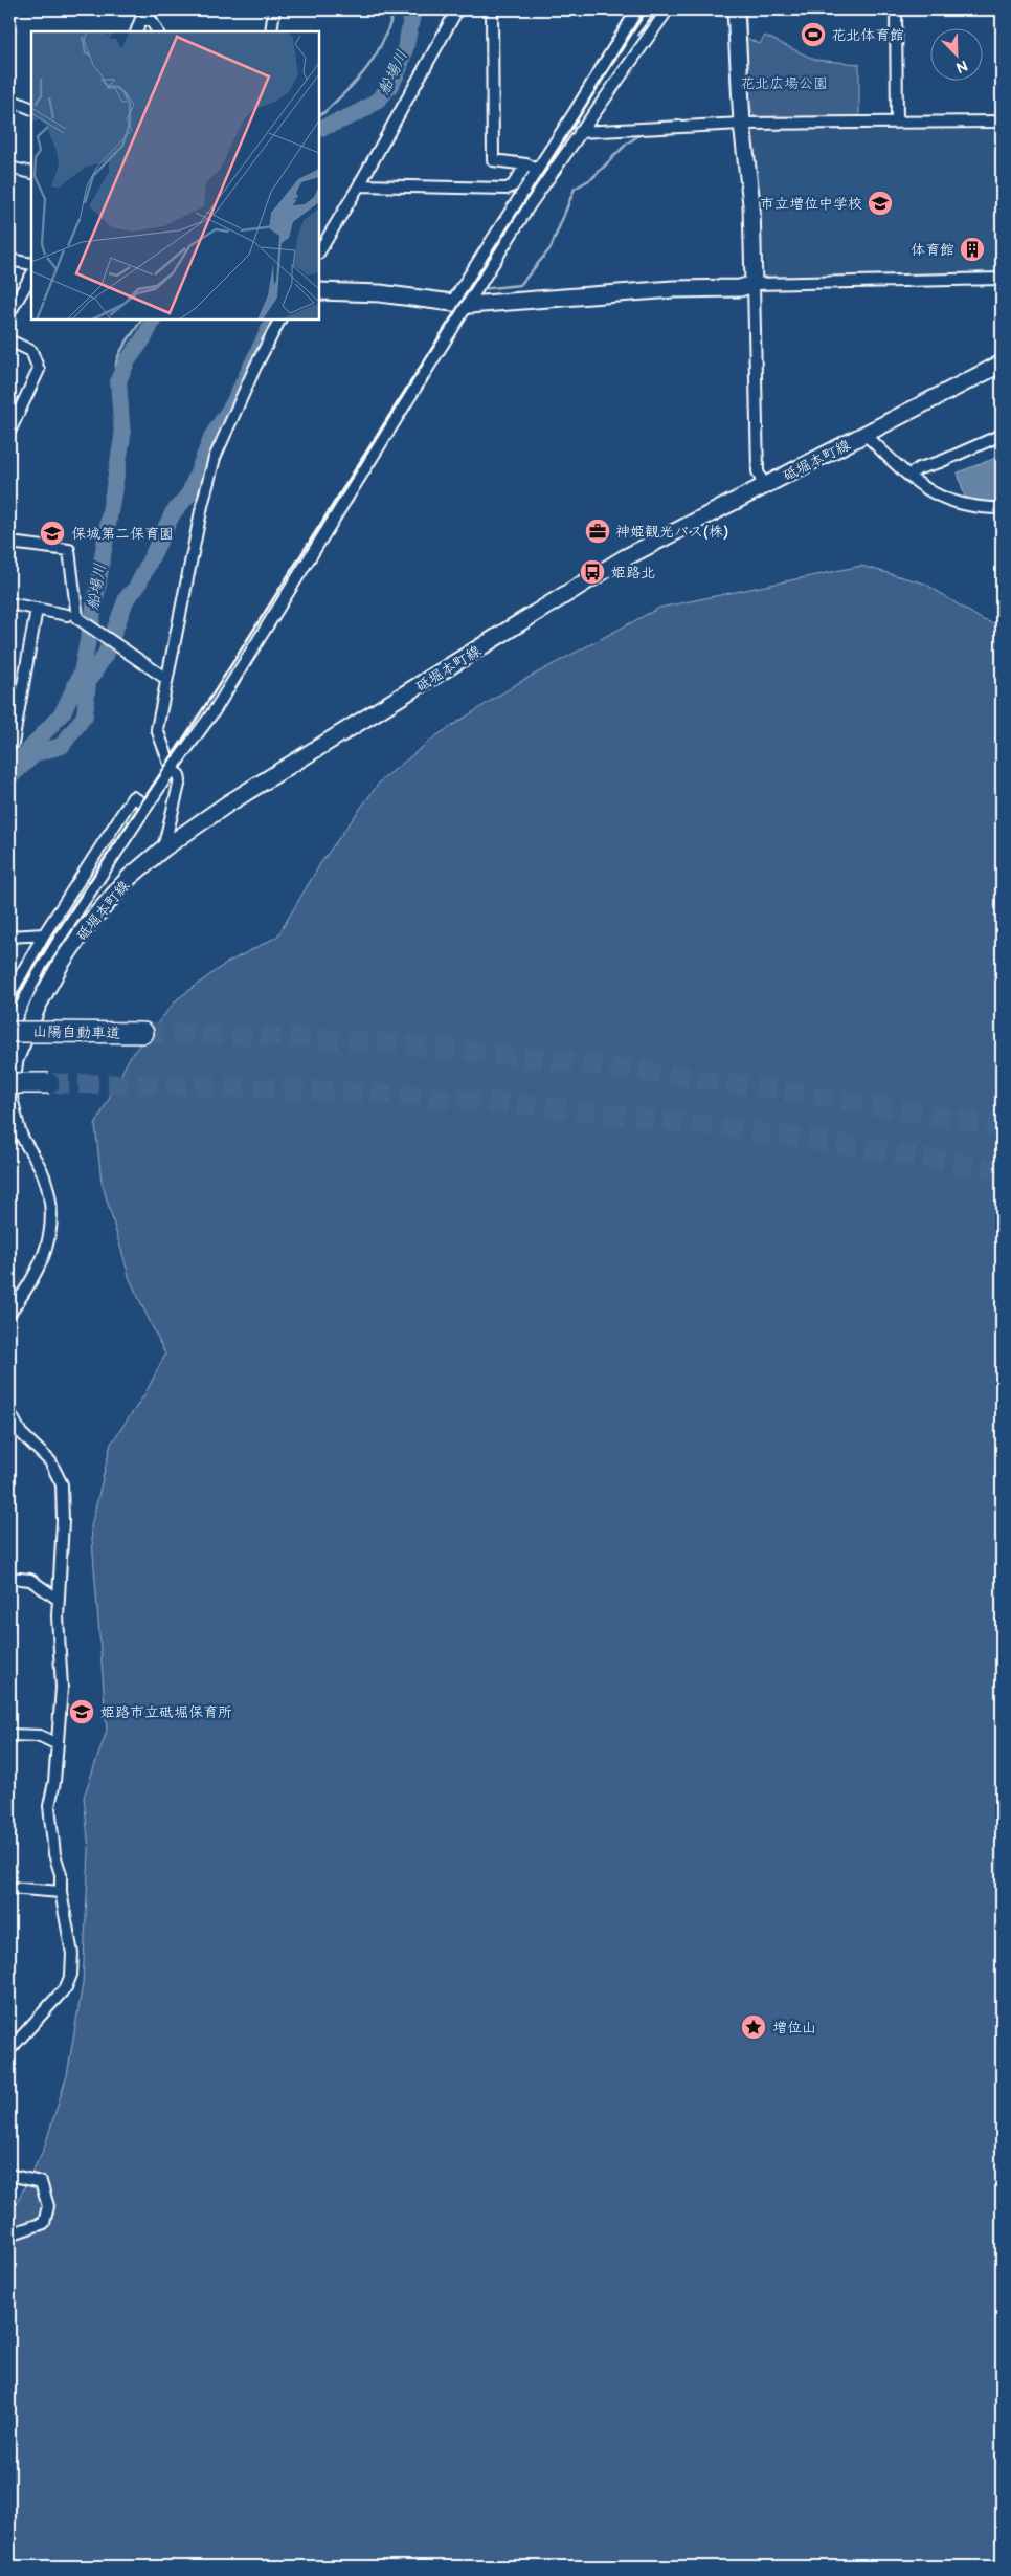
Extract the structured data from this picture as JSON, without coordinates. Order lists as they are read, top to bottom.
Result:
{
  "streets": {
    "highway": ["山陽自動車道"],
    "main road": ["砥堀本町線"]
  },
  "water": ["船場川"],
  "parks": ["花北広場公園"],
  "places": {
    "sports": ["花北体育館"],
    "school or university": ["市立増位中学校", "保城第二保育園", "姫路市立砥堀保育所"],
    "building": ["体育館"],
    "office": ["神姫観光バス(株)"],
    "bus stop": ["姫路北"],
    "place": ["増位山"]
  },
  "north": "bottom right"
}
